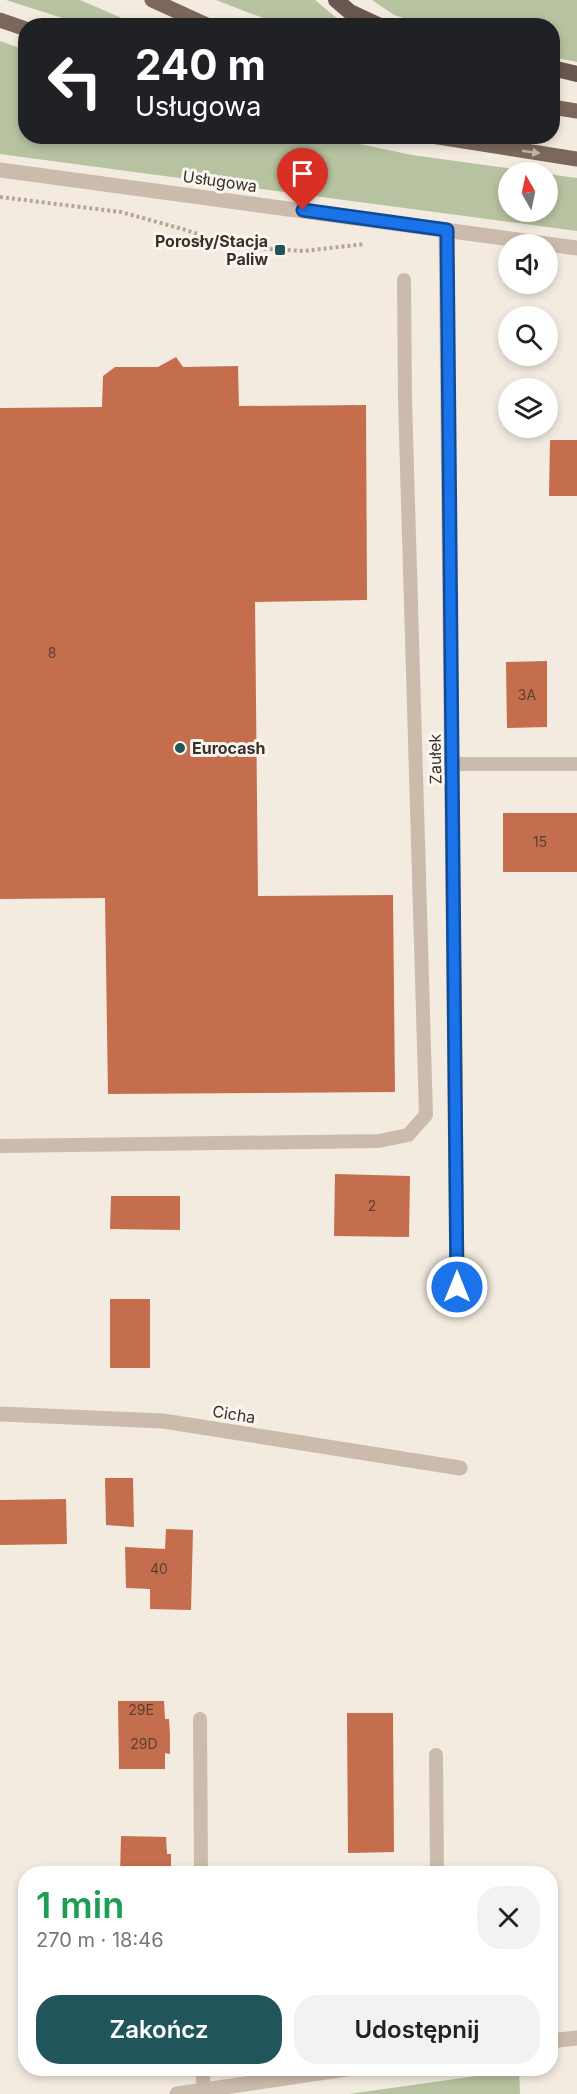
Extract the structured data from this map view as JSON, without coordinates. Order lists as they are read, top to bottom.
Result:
{
  "streets": {
    "street": ["Usługowa", "Zaułek", "Cicha"]
  },
  "crossings": [
    ["Usługowa", "Zaułek"]
  ],
  "places": {
    "transit": ["Porosły/Stacja Paliw"],
    "other": ["Eurocash"]
  },
  "house_numbers": [
    "8",
    "3A",
    "15",
    "2",
    "40",
    "29E",
    "29D"
  ],
  "north": "top",
  "page": {
    "turn": ["240 m", "Usługowa"],
    "heading": ["1 min", "270 m · 18:46"],
    "buttons": ["Zakończ", "Udostępnij"]
  }
}
